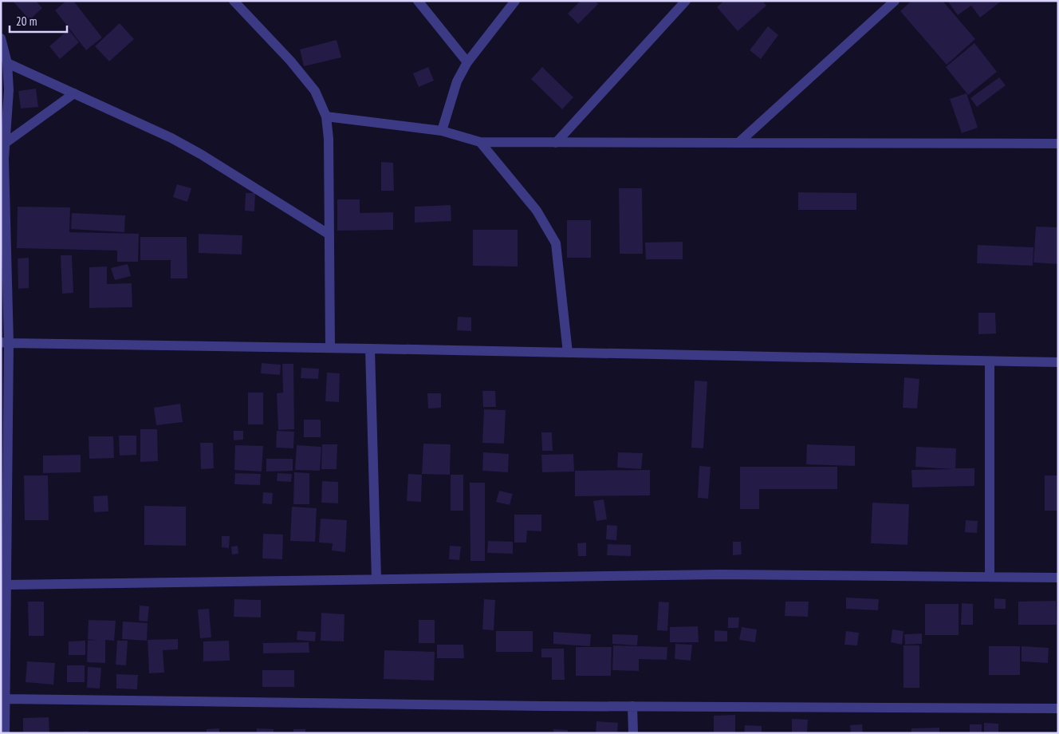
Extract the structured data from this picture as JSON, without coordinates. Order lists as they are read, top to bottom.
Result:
{
  "scale_bar": "20 m"
}
